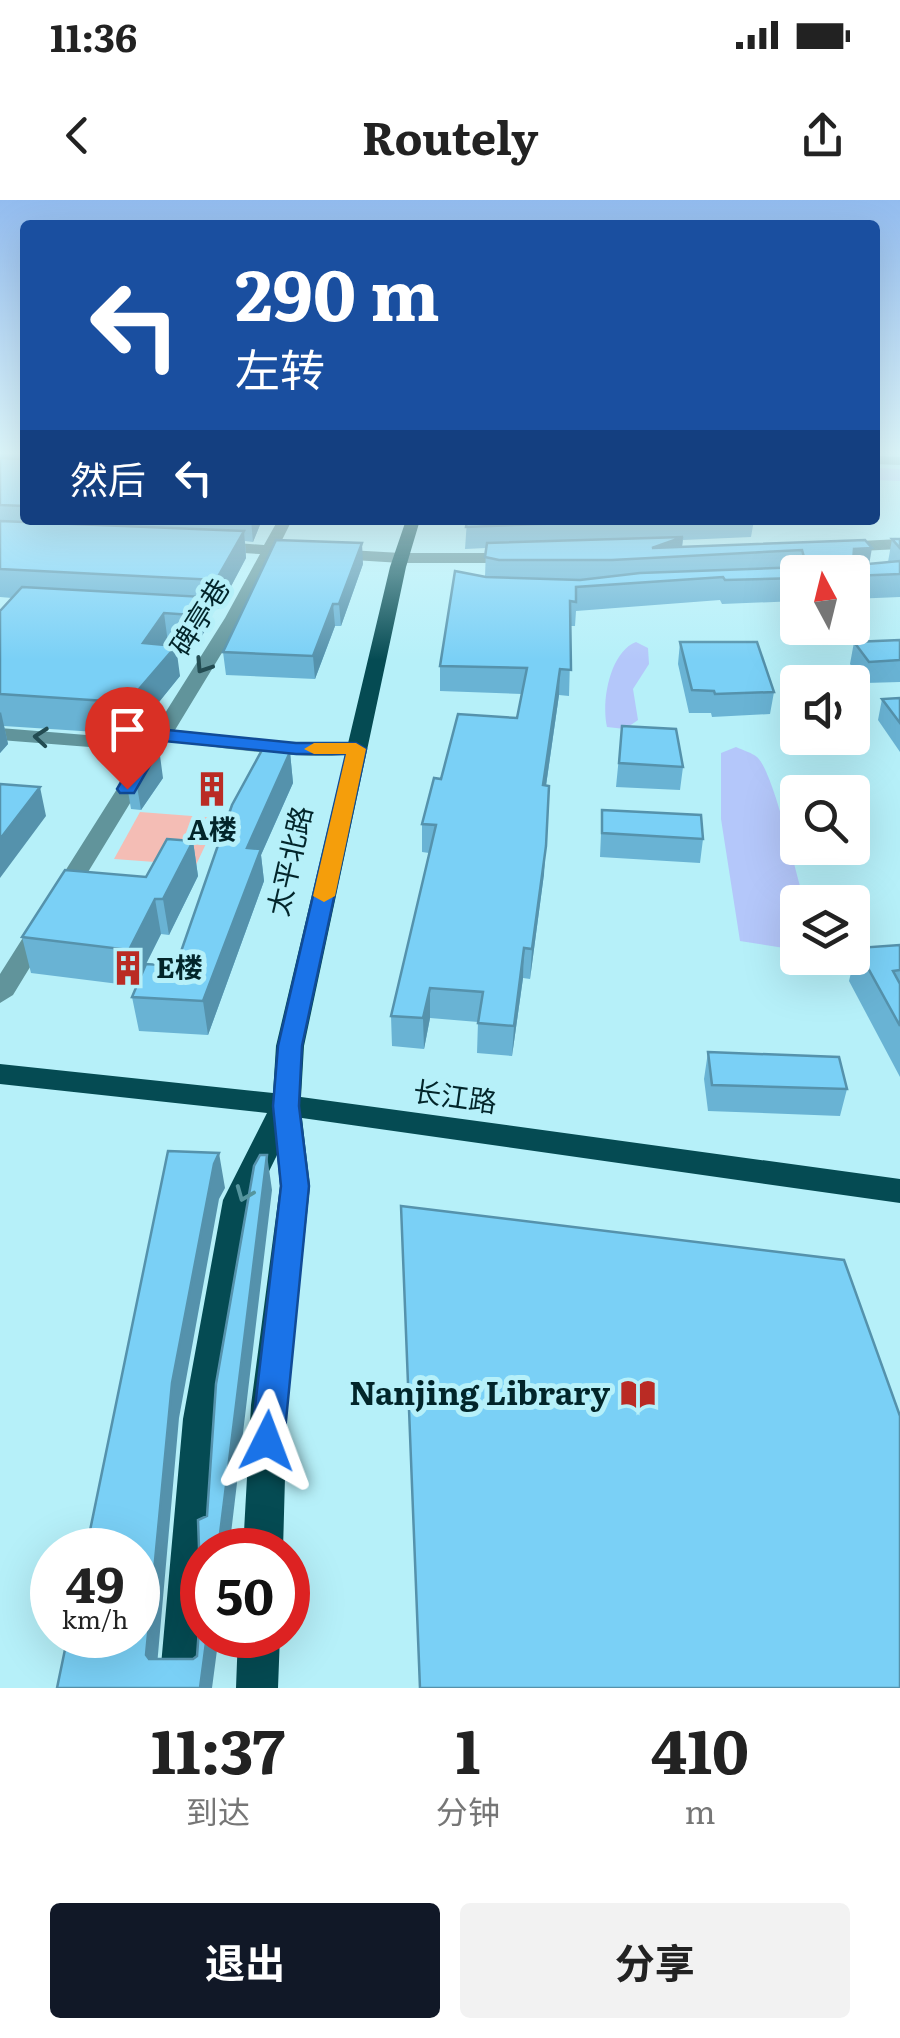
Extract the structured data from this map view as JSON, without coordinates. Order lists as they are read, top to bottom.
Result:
{
  "streets": {
    "main road": ["太平北路", "长江路"],
    "street": ["碑亭巷"]
  },
  "crossings": [
    ["太平北路", "长江路"]
  ],
  "one_way": ["碑亭巷"],
  "places": {
    "building": ["A楼", "E楼"],
    "library": ["Nanjing Library"]
  },
  "north": "top",
  "page": {
    "status": "11:36",
    "header": "Routely",
    "turn": ["290 m", "左转"],
    "then": "然后",
    "speed": "49 km/h",
    "limit": "50",
    "eta": [
      "11:37",
      "到达",
      "1",
      "分钟",
      "410",
      "m"
    ],
    "buttons": ["退出", "分享"]
  }
}
